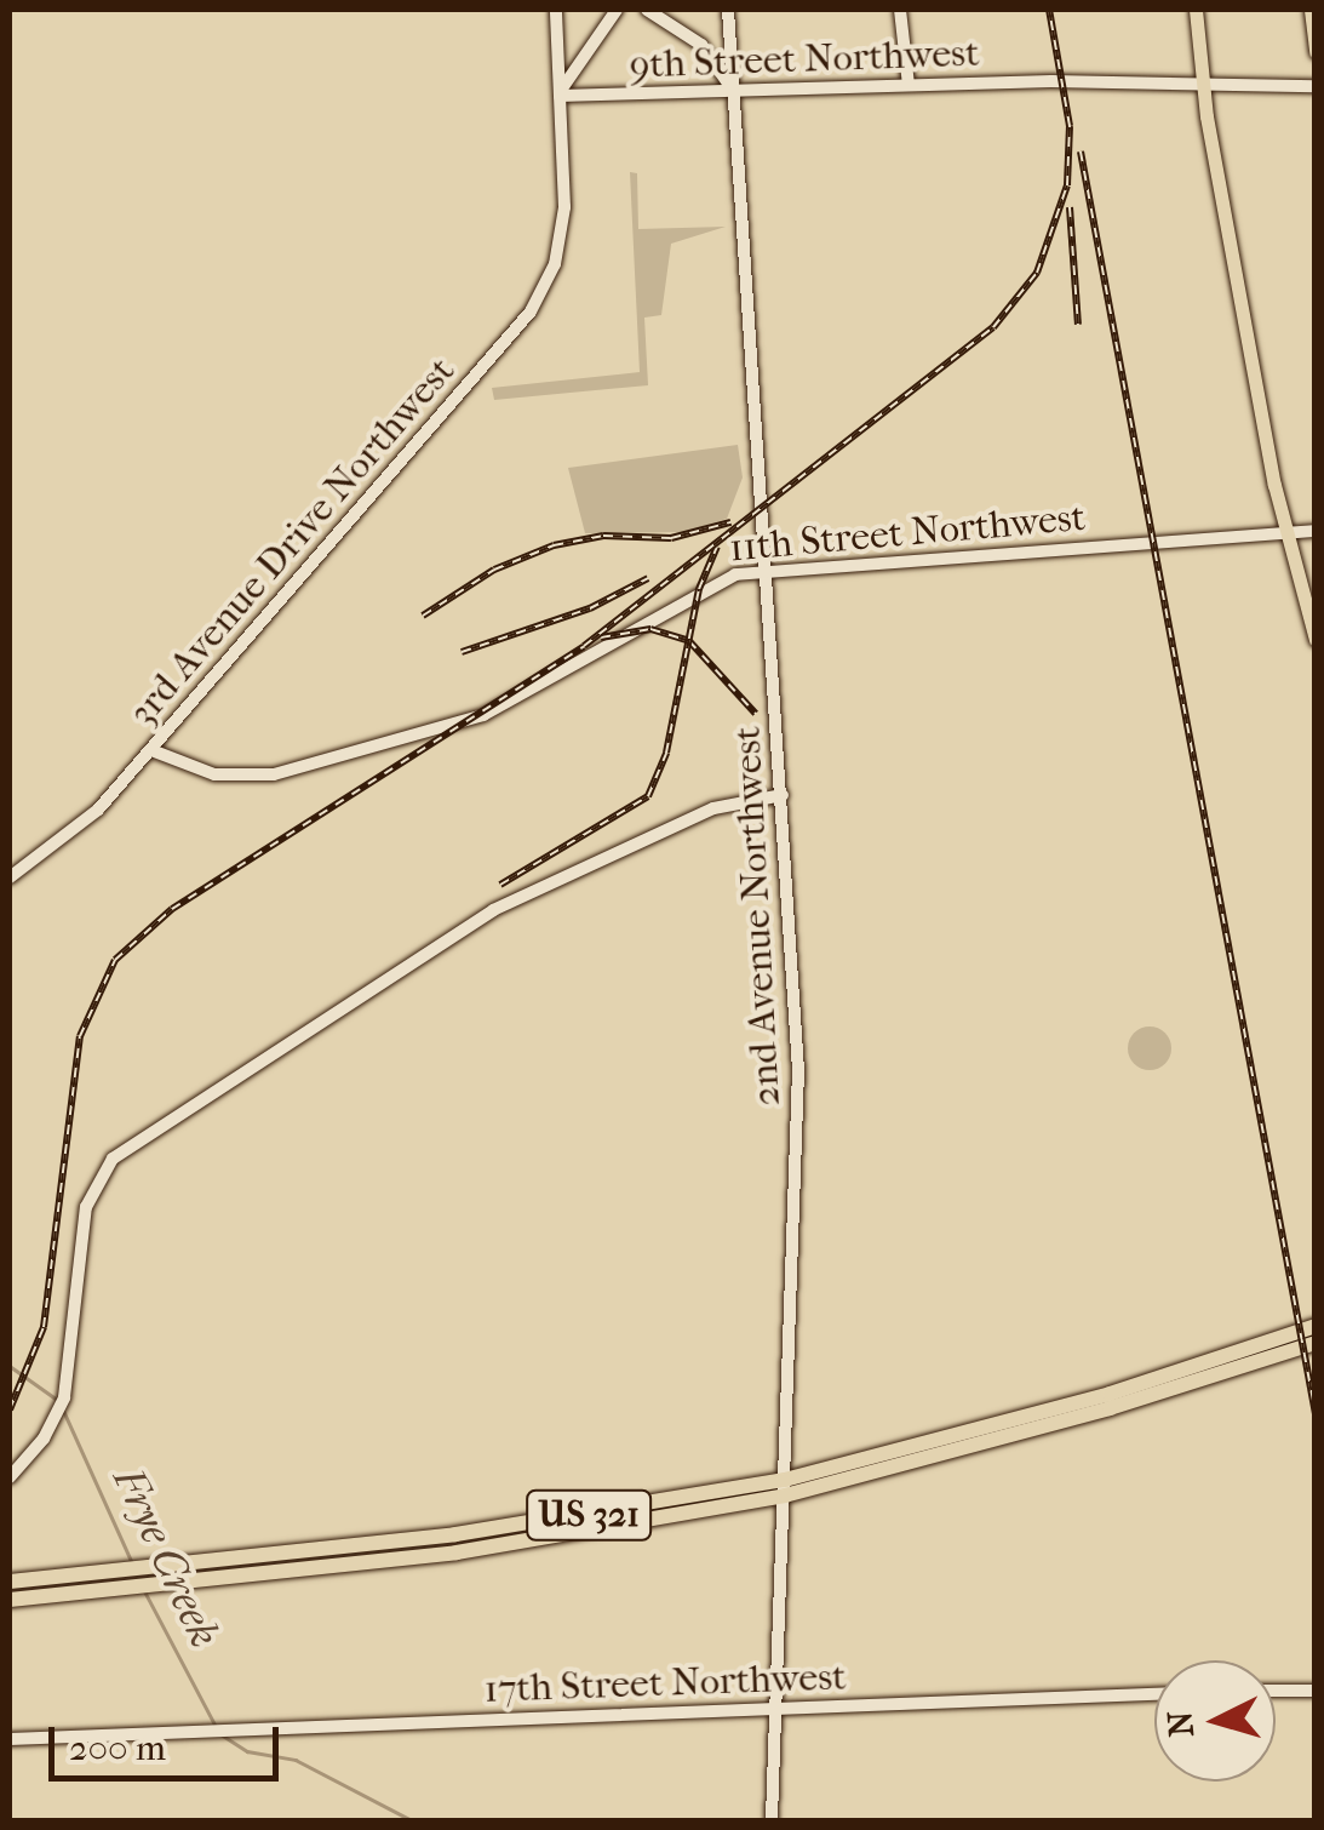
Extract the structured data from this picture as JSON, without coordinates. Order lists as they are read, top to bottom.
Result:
{
  "streets": {
    "highway": ["US 321"],
    "street": [
      "9th Street Northwest",
      "11th Street Northwest",
      "3rd Avenue Drive Northwest",
      "2nd Avenue Northwest",
      "17th Street Northwest"
    ]
  },
  "crossings": [
    ["9th Street Northwest", "3rd Avenue Drive Northwest"],
    ["9th Street Northwest", "2nd Avenue Northwest"],
    ["11th Street Northwest", "3rd Avenue Drive Northwest"],
    ["11th Street Northwest", "2nd Avenue Northwest"],
    ["2nd Avenue Northwest", "US 321"],
    ["2nd Avenue Northwest", "17th Street Northwest"]
  ],
  "water": ["Frye Creek"],
  "scale_bar": "200 m",
  "north": "left"
}
